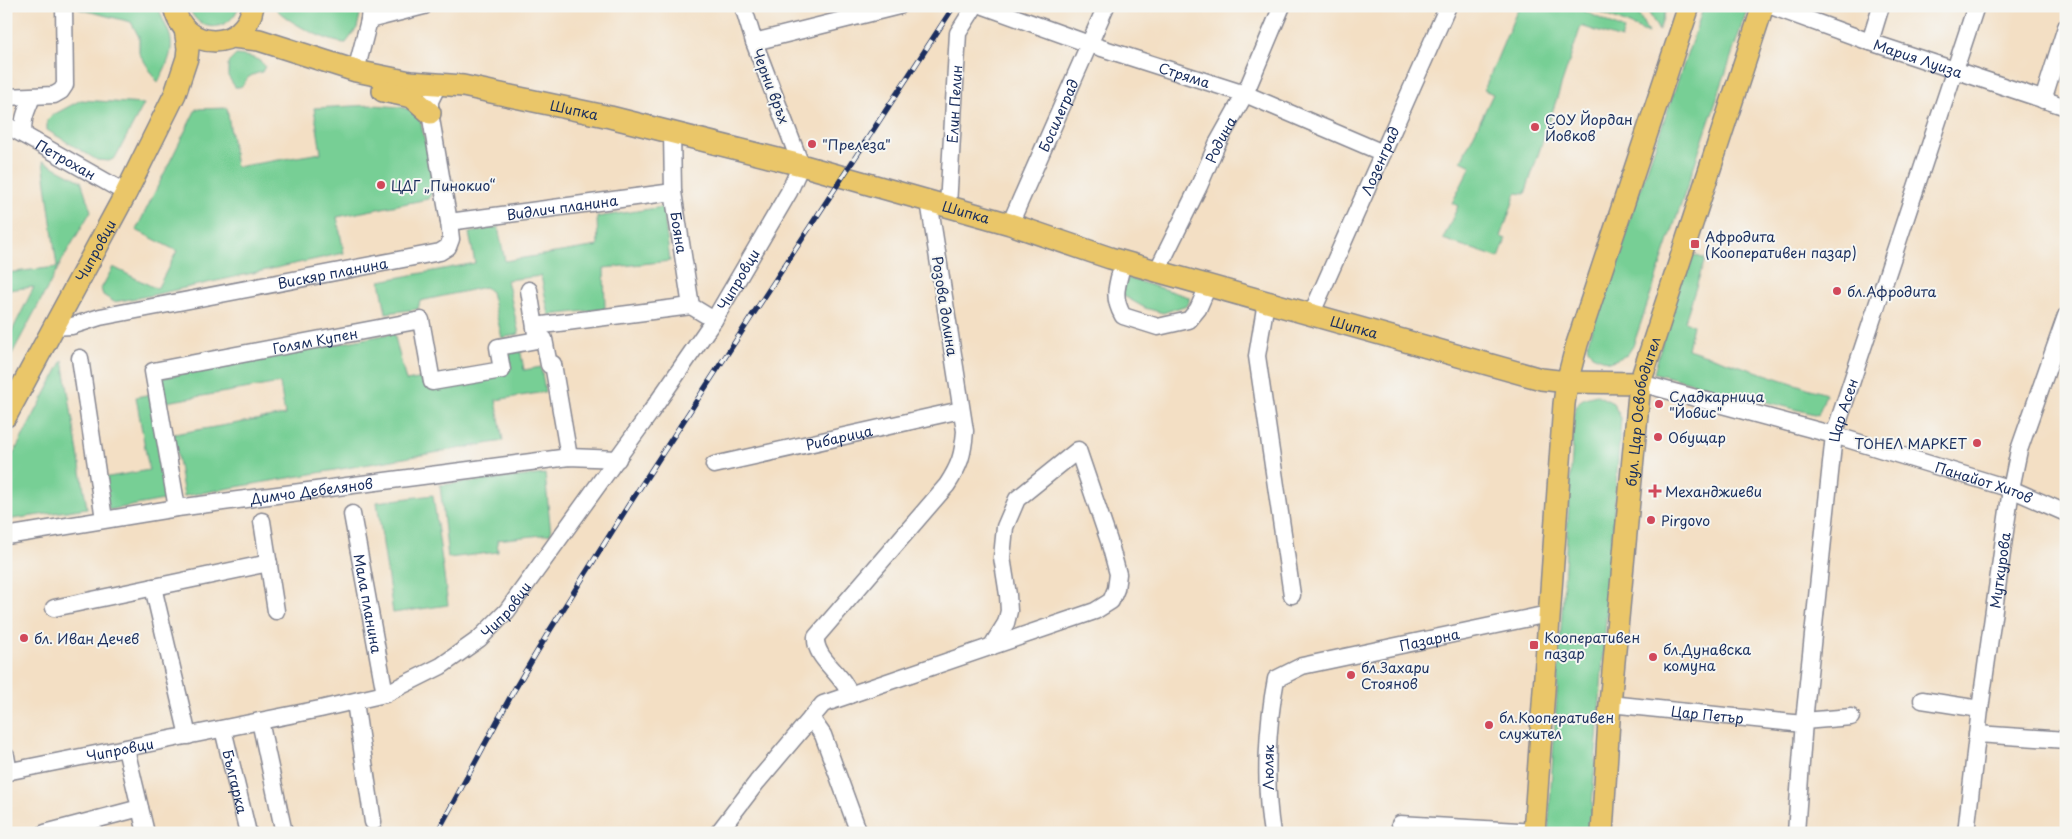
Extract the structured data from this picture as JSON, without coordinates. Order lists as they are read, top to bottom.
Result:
{
  "streets": {
    "main road": ["Шипка", "Чипровци", "бул. Цар Освободител"],
    "street": [
      "Мария Луиза",
      "Стряма",
      "Черни връх",
      "Елин Пелин",
      "Босилеград",
      "Родина",
      "Петрохан",
      "Лозенград",
      "Видлич планина",
      "Бояна",
      "Вискяр планина",
      "Розова долина",
      "Голям Купен",
      "Цар Асен",
      "Рибарица",
      "Панайот Хитов",
      "Димчо Дебелянов",
      "Муткурова",
      "Мала планина",
      "Пазарна",
      "Цар Петър",
      "Люляк",
      "Българка"
    ]
  },
  "crossings": [
    ["Мария Луиза", "Цар Асен"],
    ["Стряма", "Босилеград"],
    ["Стряма", "Родина"],
    ["Стряма", "Лозенград"],
    ["Черни връх", "Шипка"],
    ["Черни връх", "Чипровци"],
    ["Елин Пелин", "Шипка"],
    ["Елин Пелин", "Розова долина"],
    ["Шипка", "Босилеград"],
    ["Шипка", "Родина"],
    ["Шипка", "Лозенград"],
    ["Шипка", "Бояна"],
    ["Шипка", "Чипровци"],
    ["Шипка", "Вискяр планина"],
    ["Шипка", "Розова долина"],
    ["Шипка", "бул. Цар Освободител"],
    ["Шипка", "Панайот Хитов"],
    ["Петрохан", "Чипровци"],
    ["Видлич планина", "Бояна"],
    ["Видлич планина", "Вискяр планина"],
    ["Чипровци", "Вискяр планина"],
    ["Чипровци", "Димчо Дебелянов"],
    ["Чипровци", "Мала планина"],
    ["Чипровци", "Българка"],
    ["Розова долина", "Рибарица"],
    ["Голям Купен", "Димчо Дебелянов"],
    ["бул. Цар Освободител", "Панайот Хитов"],
    ["бул. Цар Освободител", "Цар Петър"],
    ["Цар Асен", "Панайот Хитов"],
    ["Цар Асен", "Цар Петър"],
    ["Панайот Хитов", "Муткурова"],
    ["Пазарна", "Люляк"]
  ],
  "places": {
    "other": [
      "СОУ Йордан Йовков",
      "\"Прелеза\"",
      "ЦДГ „Пинокио“",
      "бл.Афродита",
      "Сладкарница \"Йовис\"",
      "Обущар",
      "ТОНЕЛ МАРКЕТ",
      "Pirgovo",
      "бл. Иван Дечев",
      "бл.Дунавска комуна",
      "бл.Захари Стоянов",
      "бл.Кооперативен служител"
    ],
    "transit": ["Афродита (Кооперативен пазар)", "Кооперативен пазар"],
    "health": ["Механджиеви"]
  }
}
